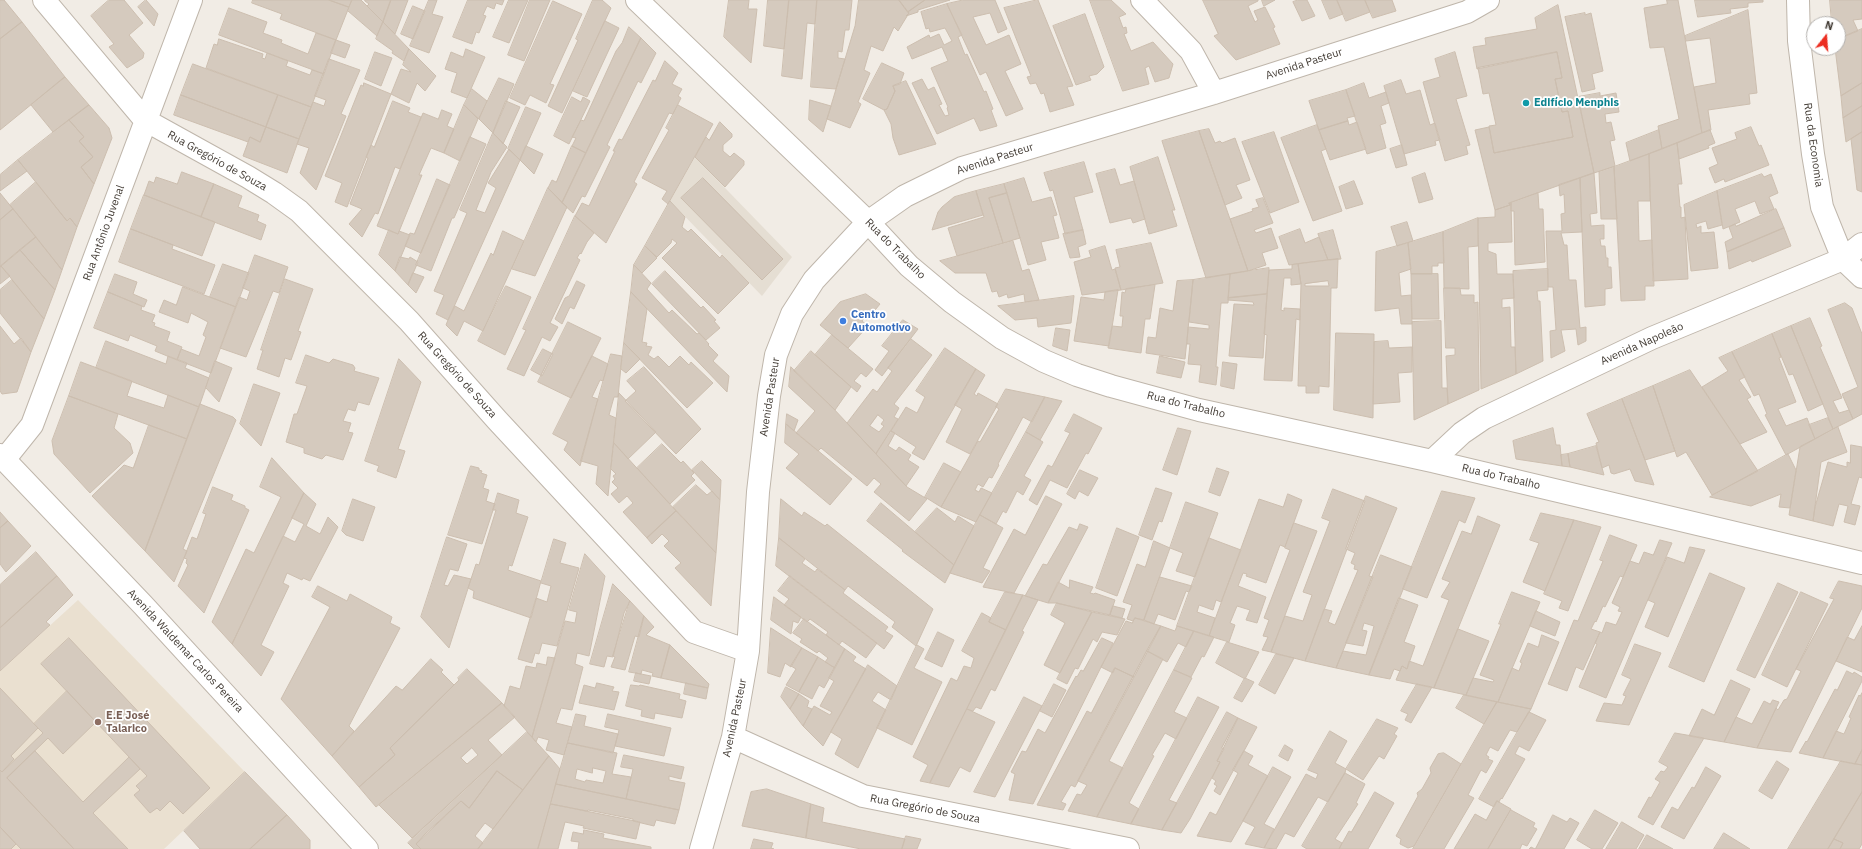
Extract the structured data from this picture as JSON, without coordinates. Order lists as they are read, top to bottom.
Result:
{
  "streets": {
    "street": [
      "Avenida Pasteur",
      "Rua da Economia",
      "Rua Gregório de Souza",
      "Rua Antônio Juvenal",
      "Rua do Trabalho",
      "Avenida Napoleão",
      "Avenida Waldemar Carlos Pereira"
    ]
  },
  "crossings": [
    ["Avenida Pasteur", "Rua Gregório de Souza"],
    ["Avenida Pasteur", "Rua do Trabalho"],
    ["Rua da Economia", "Avenida Napoleão"],
    ["Rua Gregório de Souza", "Rua Antônio Juvenal"],
    ["Rua Antônio Juvenal", "Avenida Waldemar Carlos Pereira"],
    ["Rua do Trabalho", "Avenida Napoleão"]
  ],
  "places": ["Edifício Menphis", "Centro Automotivo", "E.E José Talarico"],
  "north": "top"
}
